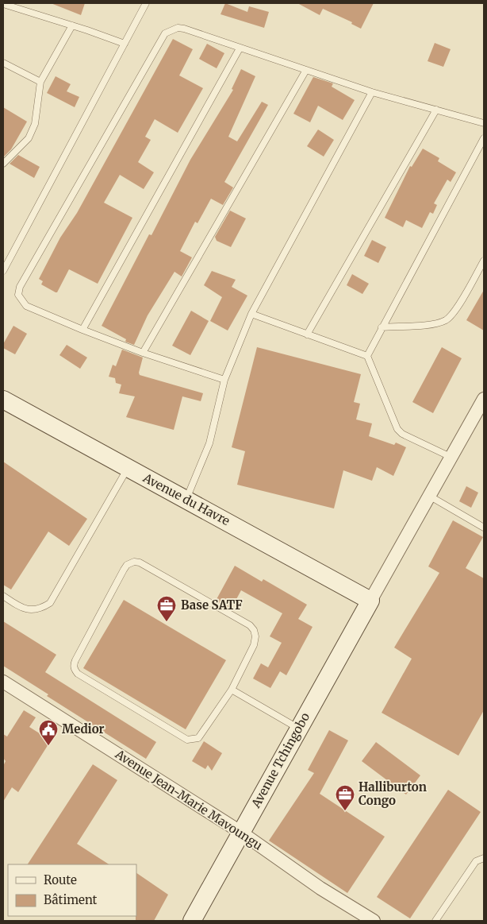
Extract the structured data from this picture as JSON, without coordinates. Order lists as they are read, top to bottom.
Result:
{
  "streets": {
    "street": ["Avenue du Havre", "Avenue Tchingobo", "Avenue Jean-Marie Mavoungu"]
  },
  "crossings": [
    ["Avenue du Havre", "Avenue Tchingobo"],
    ["Avenue Tchingobo", "Avenue Jean-Marie Mavoungu"]
  ],
  "places": {
    "office": ["Base SATF", "Halliburton Congo"],
    "public building": ["Medior"]
  },
  "legend": ["Route", "Bâtiment"]
}
